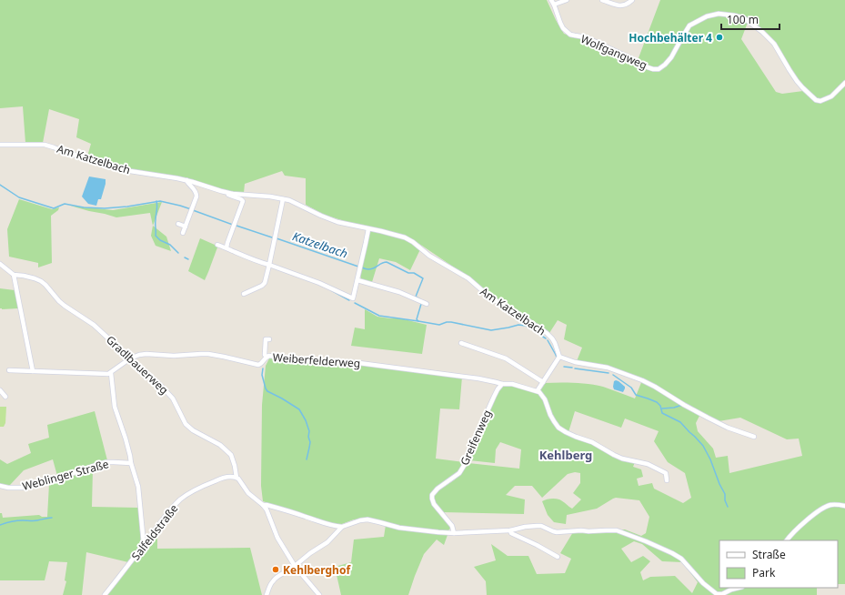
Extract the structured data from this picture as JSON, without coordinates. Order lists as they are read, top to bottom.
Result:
{
  "streets": {
    "street": [
      "Wolfgangweg",
      "Am Katzelbach",
      "Weiberfelderweg",
      "Gradlbauerweg",
      "Greifenweg",
      "Weblinger Straße",
      "Salfeldstraße"
    ]
  },
  "crossings": [
    ["Weiberfelderweg", "Gradlbauerweg"],
    ["Weiberfelderweg", "Greifenweg"],
    ["Gradlbauerweg", "Salfeldstraße"]
  ],
  "districts": ["Kehlberg"],
  "water": ["Katzelbach"],
  "places": ["Hochbehälter 4", "Kehlberghof"],
  "legend": ["Straße", "Park"],
  "scale_bar": "100 m"
}
